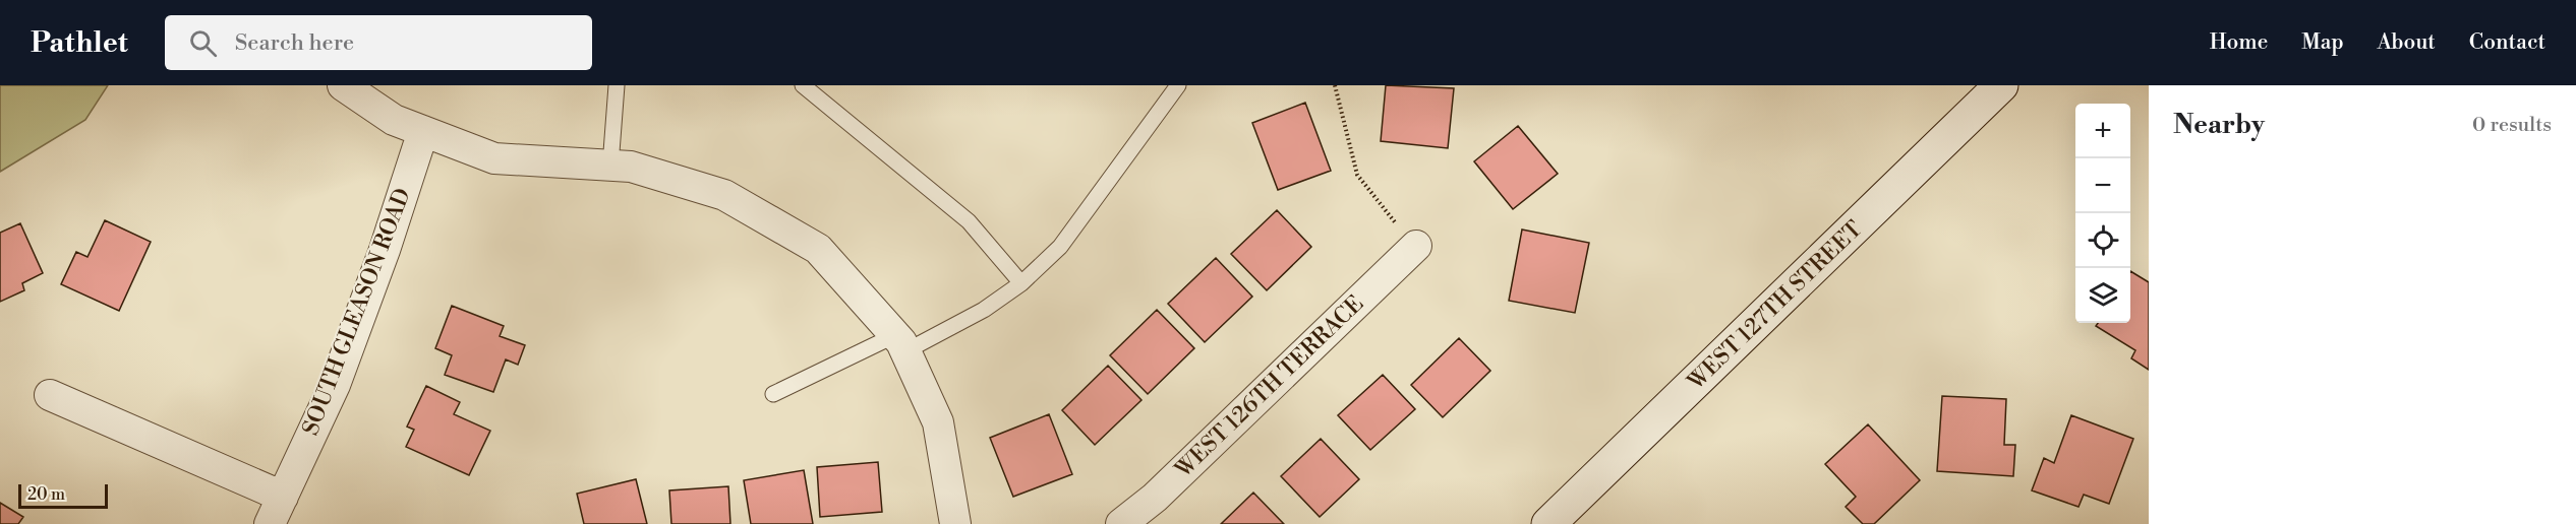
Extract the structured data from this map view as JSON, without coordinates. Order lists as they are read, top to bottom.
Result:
{
  "streets": {
    "street": ["WEST 127TH STREET", "SOUTH GLEASON ROAD", "WEST 126TH TERRACE"]
  },
  "scale_bar": "20 m",
  "page": {
    "header": "Pathlet",
    "search": "Search here",
    "nav": [
      "Home",
      "Map",
      "About",
      "Contact"
    ],
    "heading": ["Nearby", "0 results"],
    "map_buttons": ["+", "−"],
    "scale": "20 m"
  }
}
